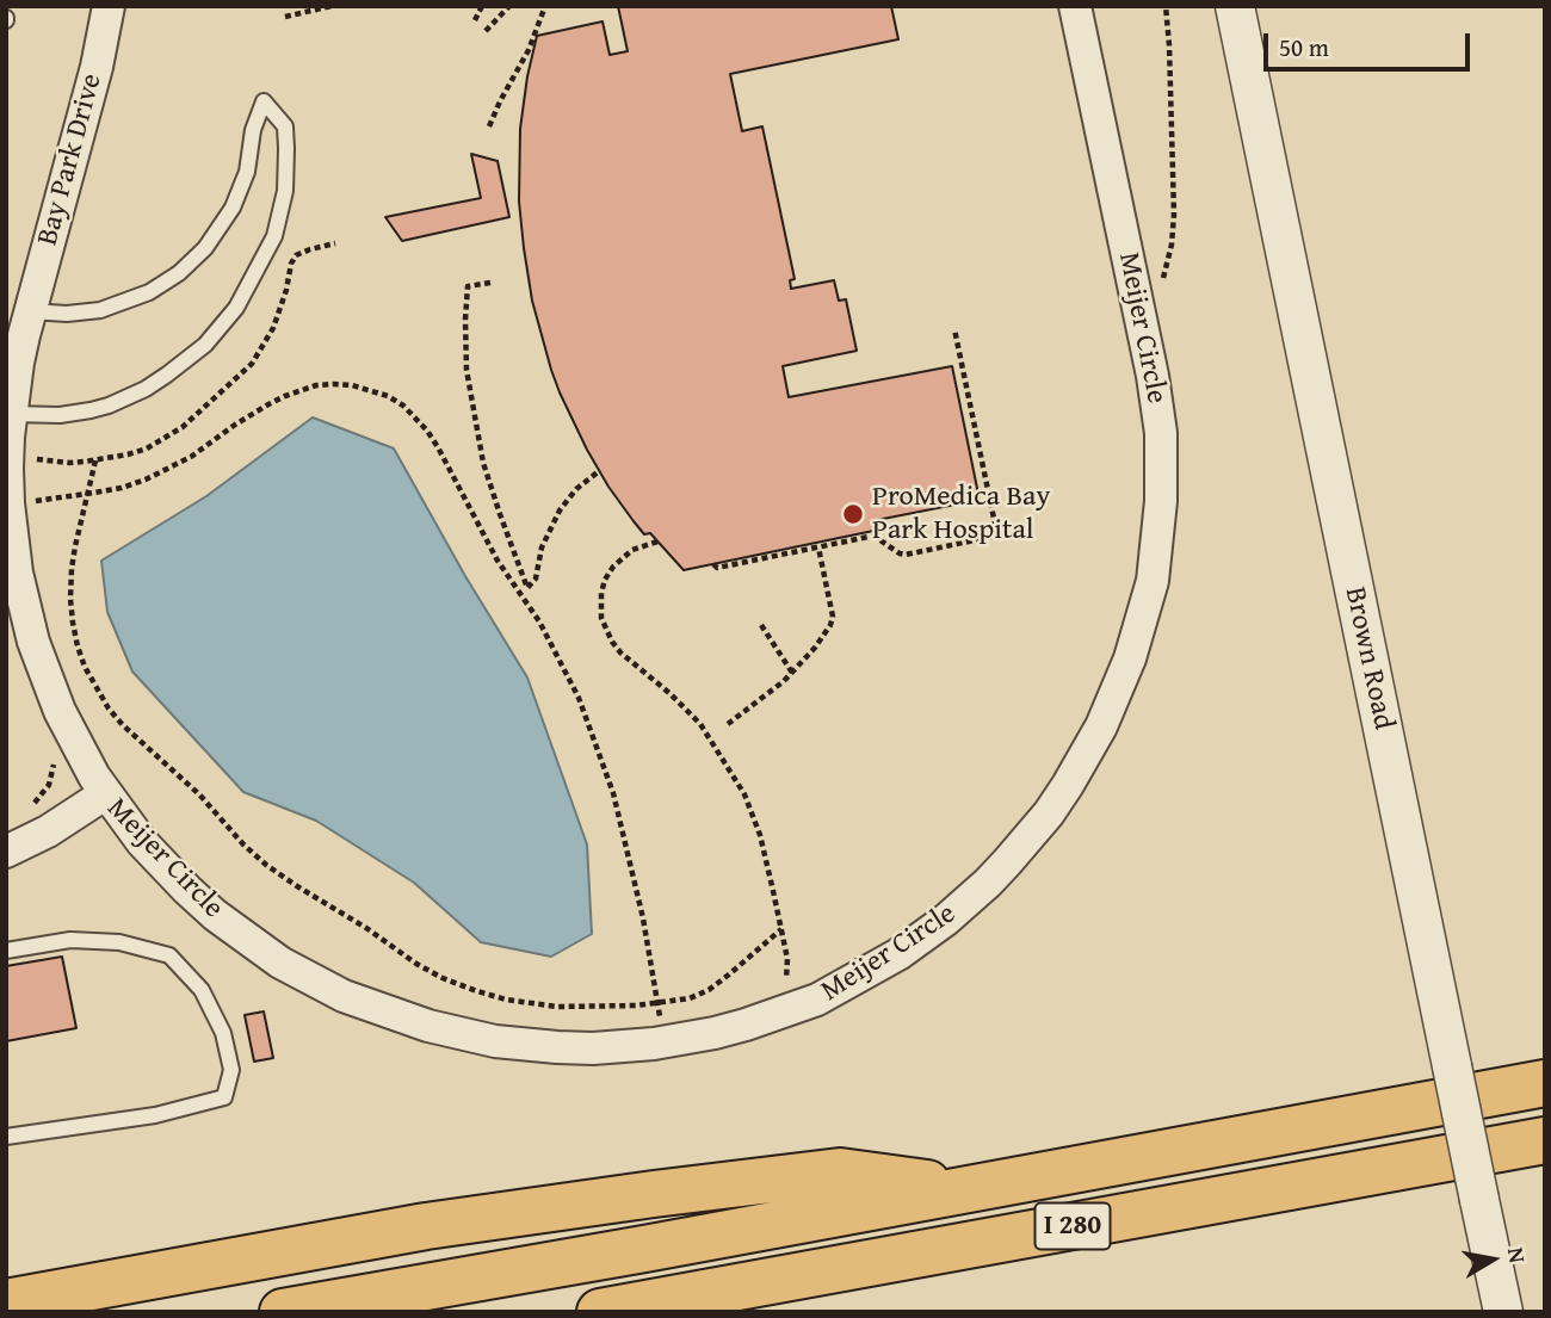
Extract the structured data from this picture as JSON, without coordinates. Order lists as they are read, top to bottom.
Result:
{
  "streets": {
    "highway": ["I 280"],
    "street": ["Bay Park Drive", "Meijer Circle", "Brown Road"]
  },
  "crossings": [
    ["Bay Park Drive", "Meijer Circle"]
  ],
  "places": ["ProMedica Bay Park Hospital"],
  "scale_bar": "50 m",
  "north": "right"
}
